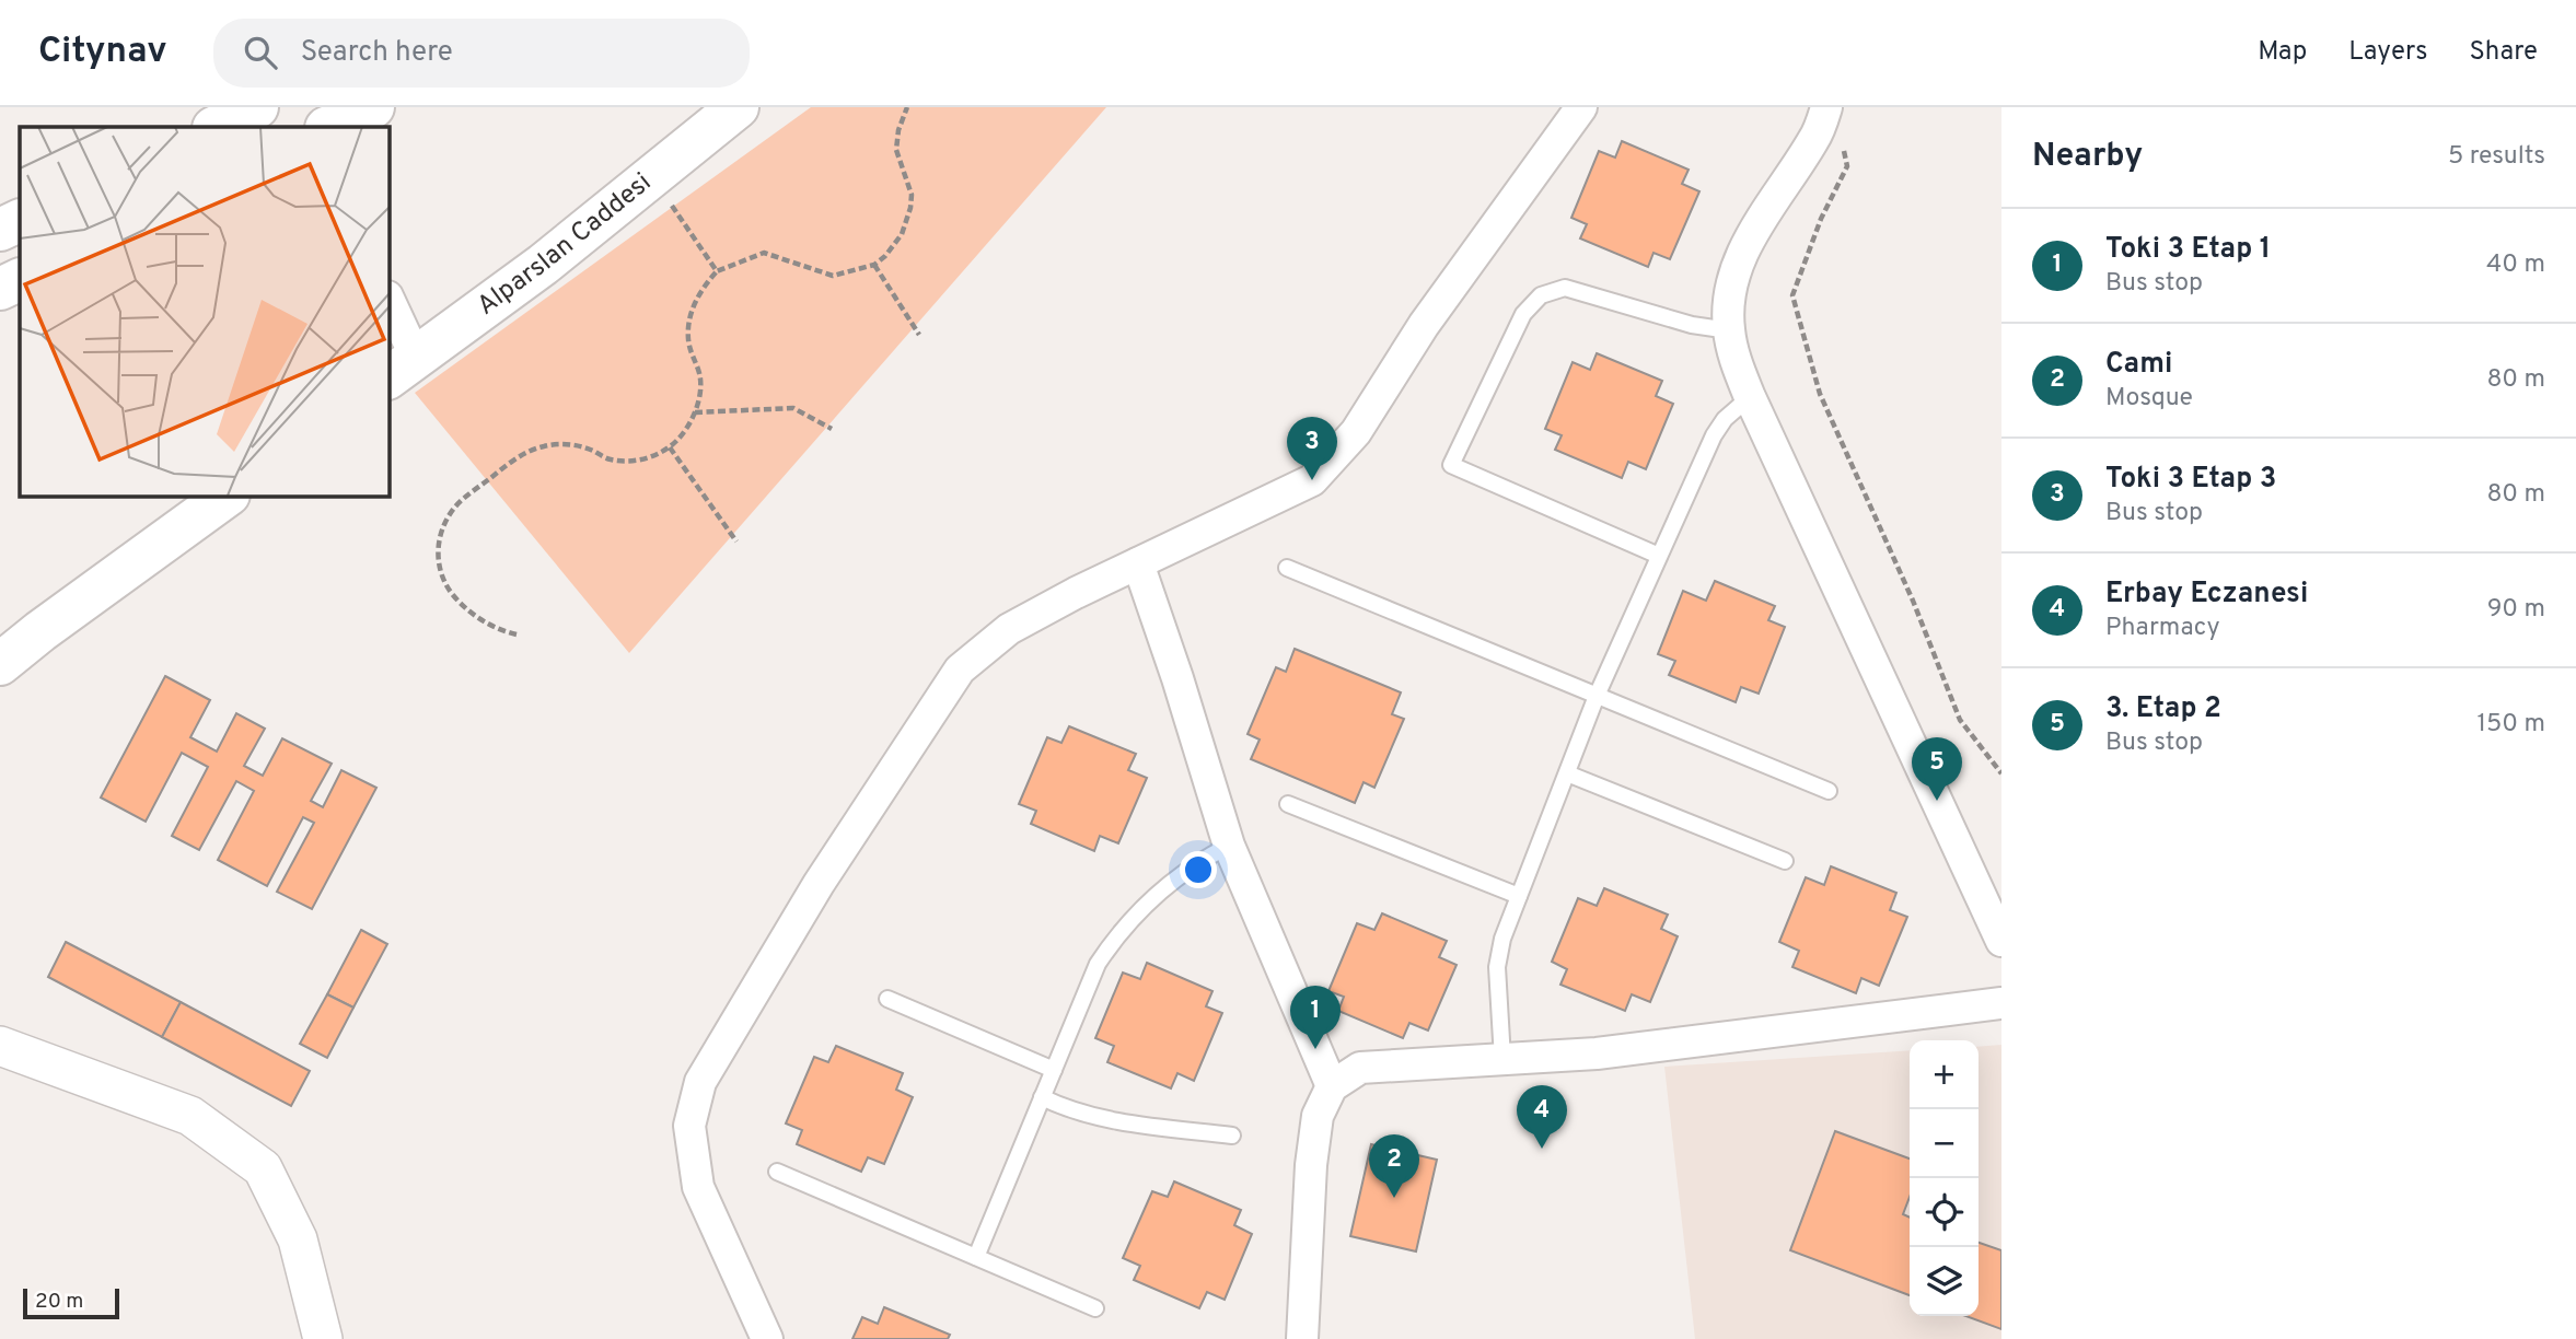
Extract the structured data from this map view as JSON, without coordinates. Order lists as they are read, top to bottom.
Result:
{
  "streets": {
    "main road": ["Alparslan Caddesi"]
  },
  "scale_bar": "20 m",
  "page": {
    "header": "Citynav",
    "search": "Search here",
    "nav": ["Map", "Layers", "Share"],
    "heading": ["Nearby", "5 results"],
    "list": [
      {
        "mark": "1",
        "name": "Toki 3 Etap 1",
        "note": "Bus stop",
        "value": "40 m"
      },
      {
        "mark": "2",
        "name": "Cami",
        "note": "Mosque",
        "value": "80 m"
      },
      {
        "mark": "3",
        "name": "Toki 3 Etap 3",
        "note": "Bus stop",
        "value": "80 m"
      },
      {
        "mark": "4",
        "name": "Erbay Eczanesi",
        "note": "Pharmacy",
        "value": "90 m"
      },
      {
        "mark": "5",
        "name": "3. Etap 2",
        "note": "Bus stop",
        "value": "150 m"
      }
    ],
    "pins": [
      "3",
      "5",
      "1",
      "4",
      "2"
    ],
    "map_buttons": ["+", "−"],
    "scale": "20 m"
  }
}
